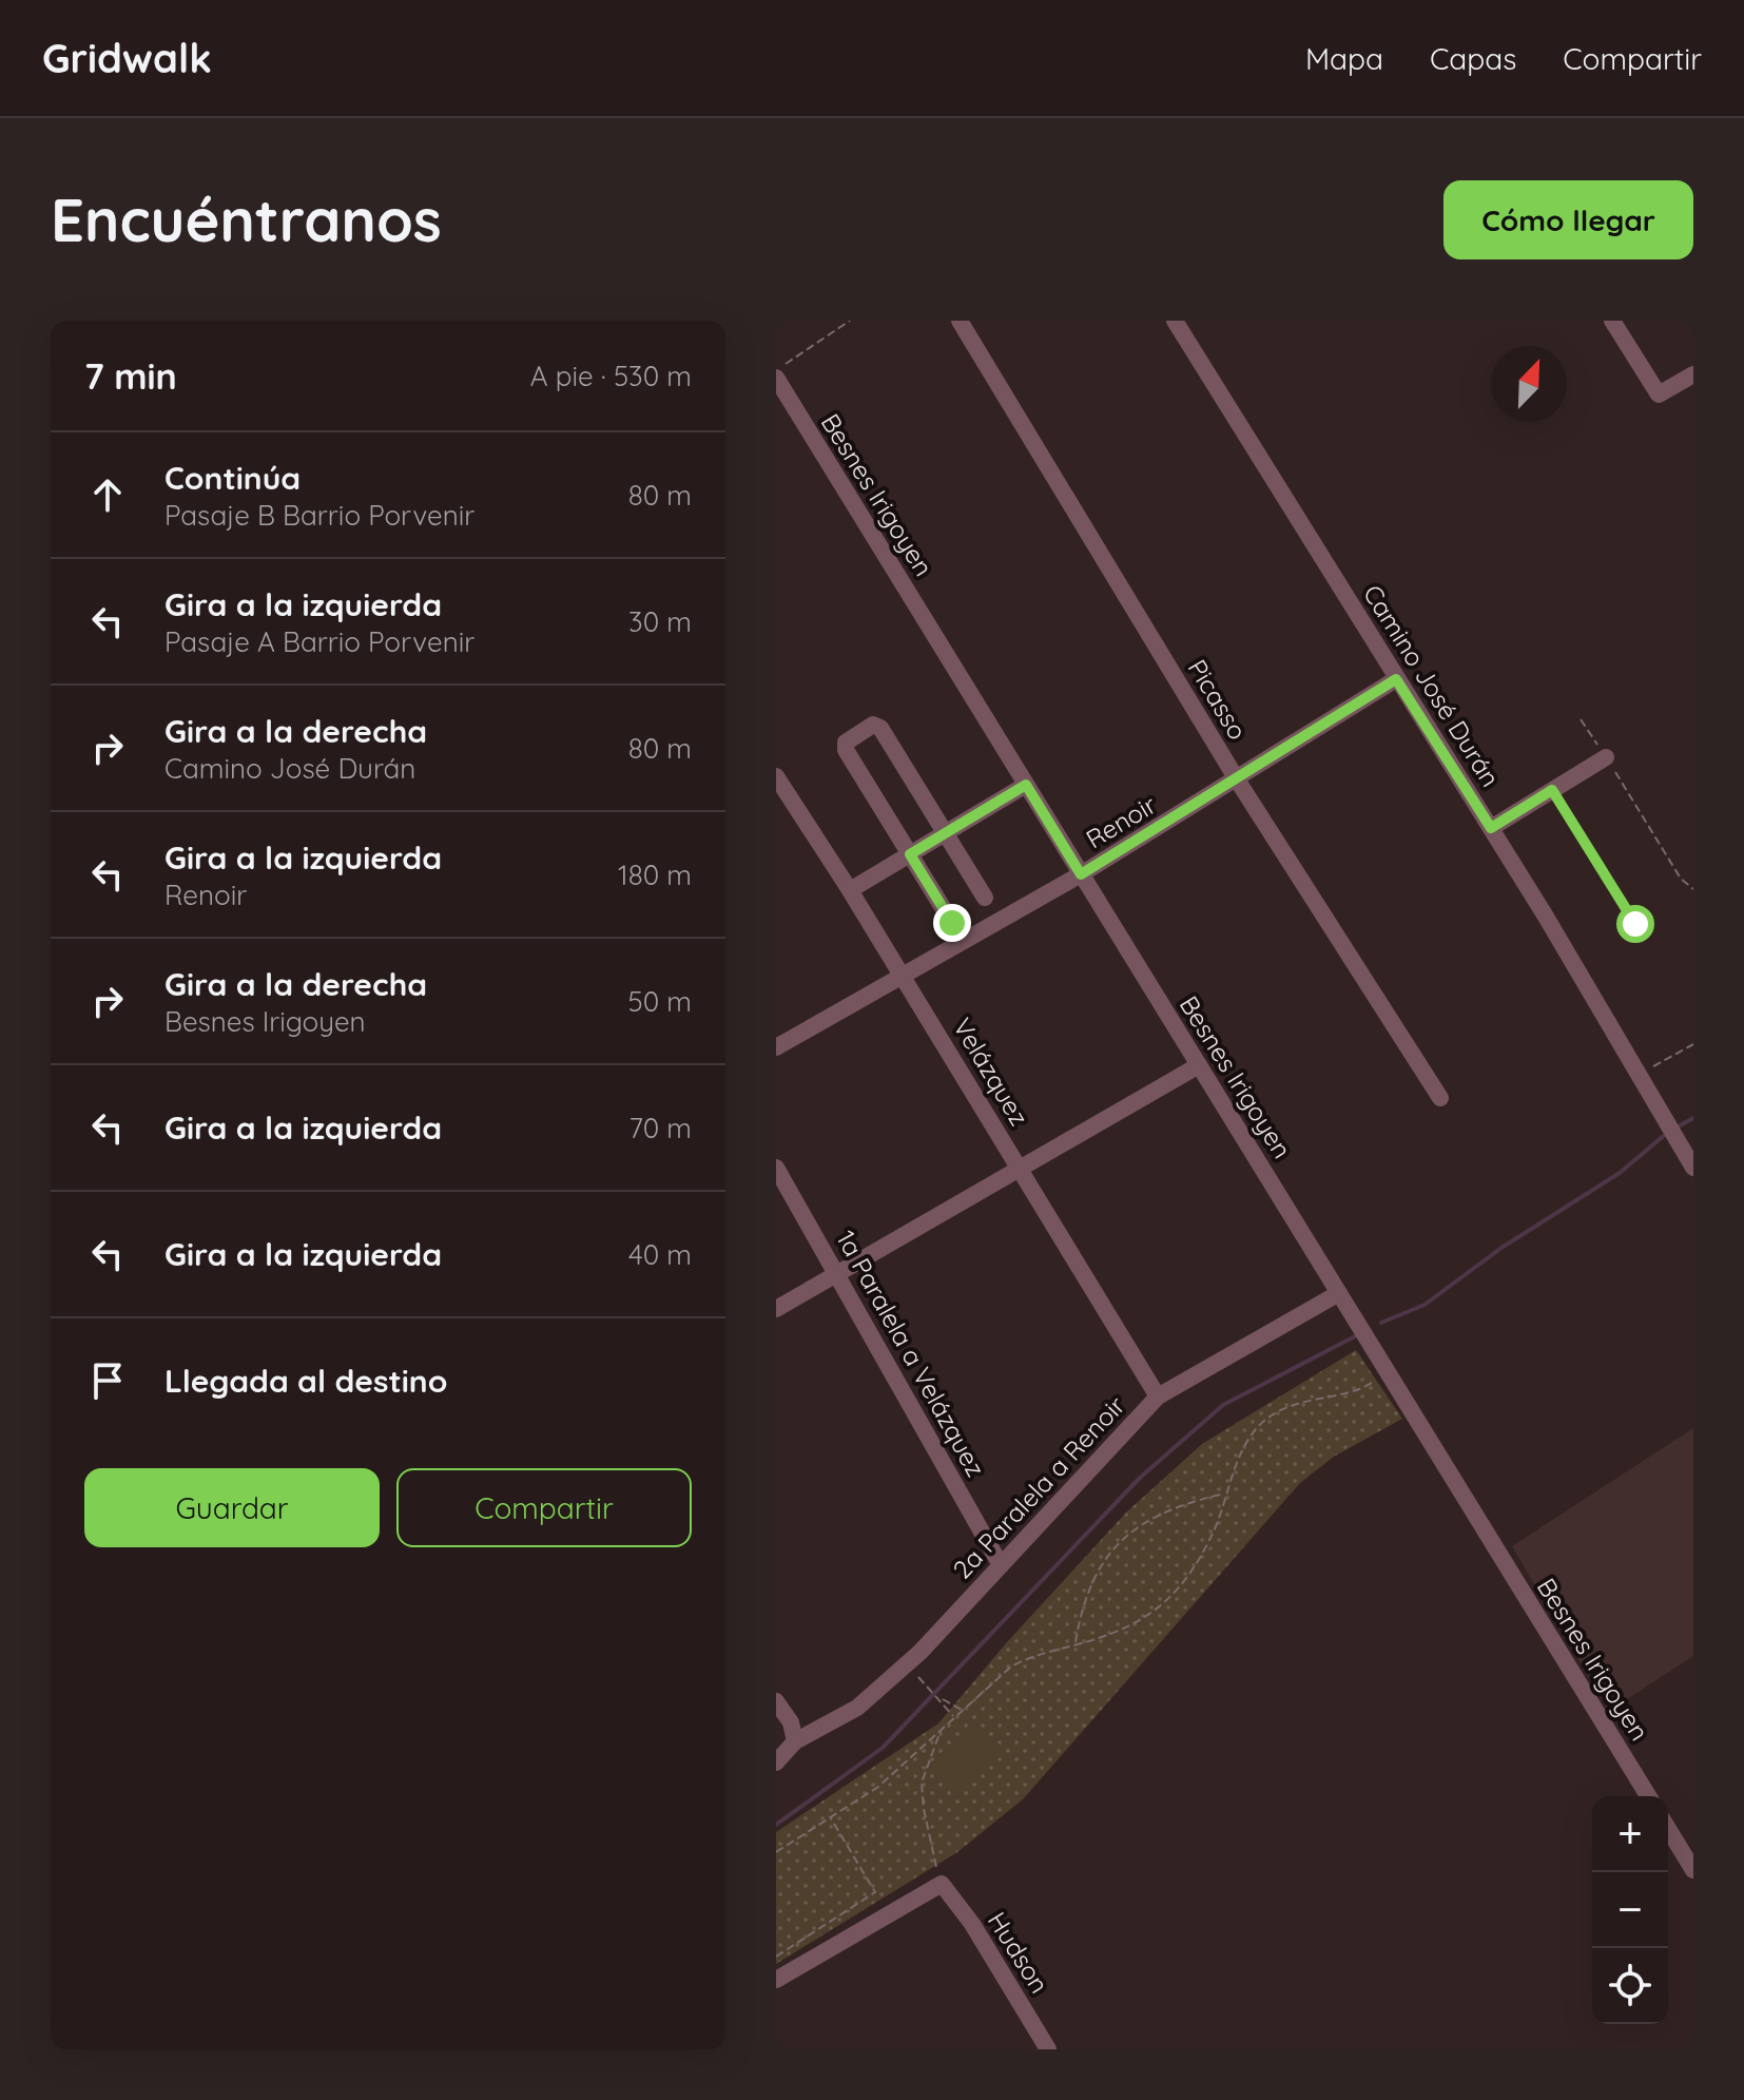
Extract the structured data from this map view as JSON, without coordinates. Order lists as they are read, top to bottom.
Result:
{
  "streets": {
    "street": [
      "Besnes Irigoyen",
      "Camino José Durán",
      "Picasso",
      "Renoir",
      "Velázquez",
      "1a Paralela a Velázquez",
      "2a Paralela a Renoir",
      "Hudson"
    ]
  },
  "crossings": [
    ["Besnes Irigoyen", "Renoir"],
    ["Besnes Irigoyen", "2a Paralela a Renoir"],
    ["Camino José Durán", "Renoir"],
    ["Picasso", "Renoir"],
    ["Renoir", "Velázquez"],
    ["Velázquez", "2a Paralela a Renoir"],
    ["1a Paralela a Velázquez", "2a Paralela a Renoir"]
  ],
  "north": "top right",
  "page": {
    "header": "Gridwalk",
    "nav": ["Mapa", "Capas", "Compartir"],
    "buttons": [
      "Cómo llegar",
      ["Guardar", "Compartir"]
    ],
    "title": "Encuéntranos",
    "heading": ["7 min", "A pie · 530 m"],
    "list": [
      ["Continúa", "Pasaje B Barrio Porvenir", "80 m"],
      ["Gira a la izquierda", "Pasaje A Barrio Porvenir", "30 m"],
      ["Gira a la derecha", "Camino José Durán", "80 m"],
      ["Gira a la izquierda", "Renoir", "180 m"],
      ["Gira a la derecha", "Besnes Irigoyen", "50 m"],
      ["Gira a la izquierda", "70 m"],
      ["Gira a la izquierda", "40 m"],
      "Llegada al destino"
    ],
    "map_buttons": ["+", "−"]
  }
}
